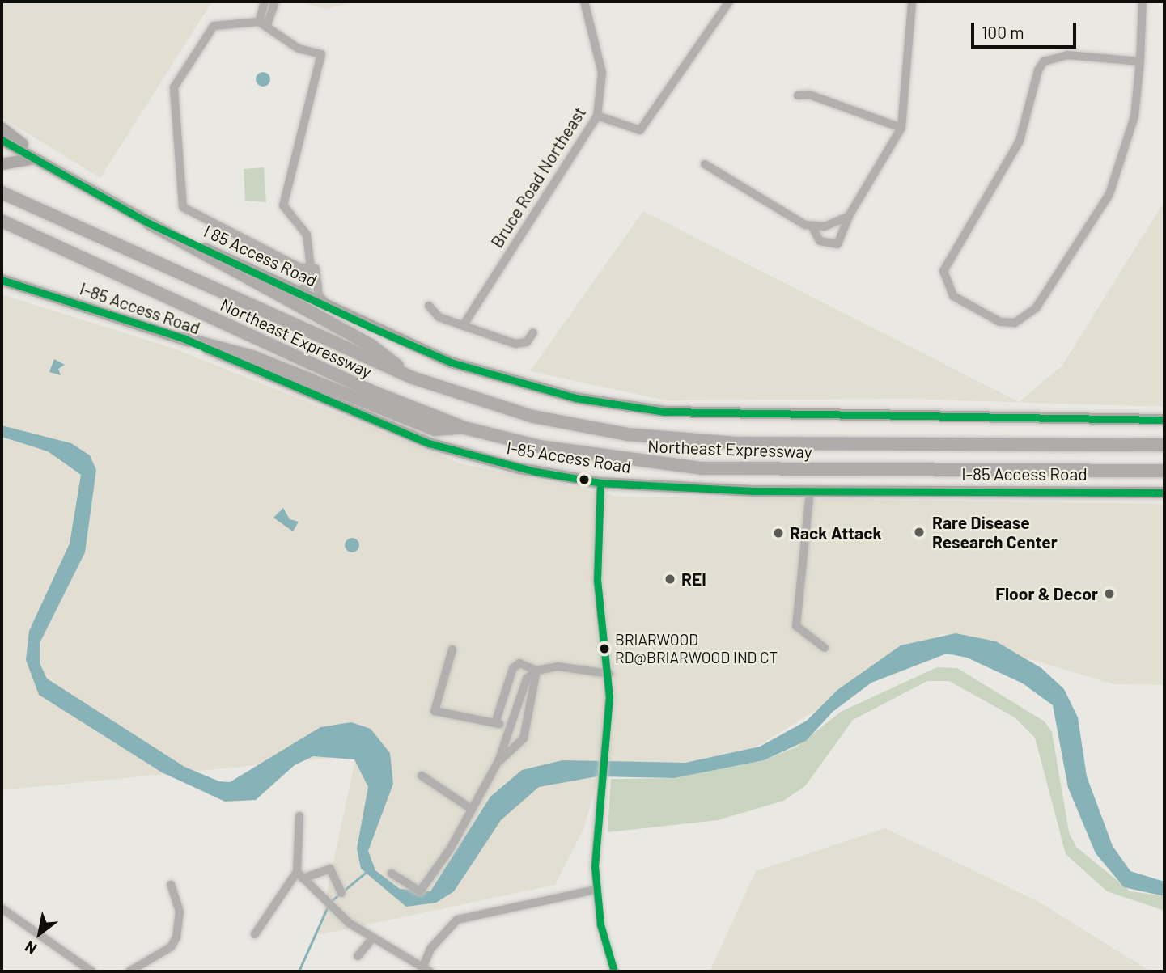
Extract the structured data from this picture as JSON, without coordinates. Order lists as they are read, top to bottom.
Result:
{
  "streets": {
    "highway": ["Northeast Expressway"],
    "main road": ["I 85 Access Road", "I-85 Access Road"],
    "street": ["Bruce Road Northeast"]
  },
  "places": [
    "Rare Disease Research Center",
    "Rack Attack",
    "REI",
    "Floor & Decor",
    "BRIARWOOD RD@BRIARWOOD IND CT"
  ],
  "scale_bar": "100 m",
  "north": "bottom left"
}
